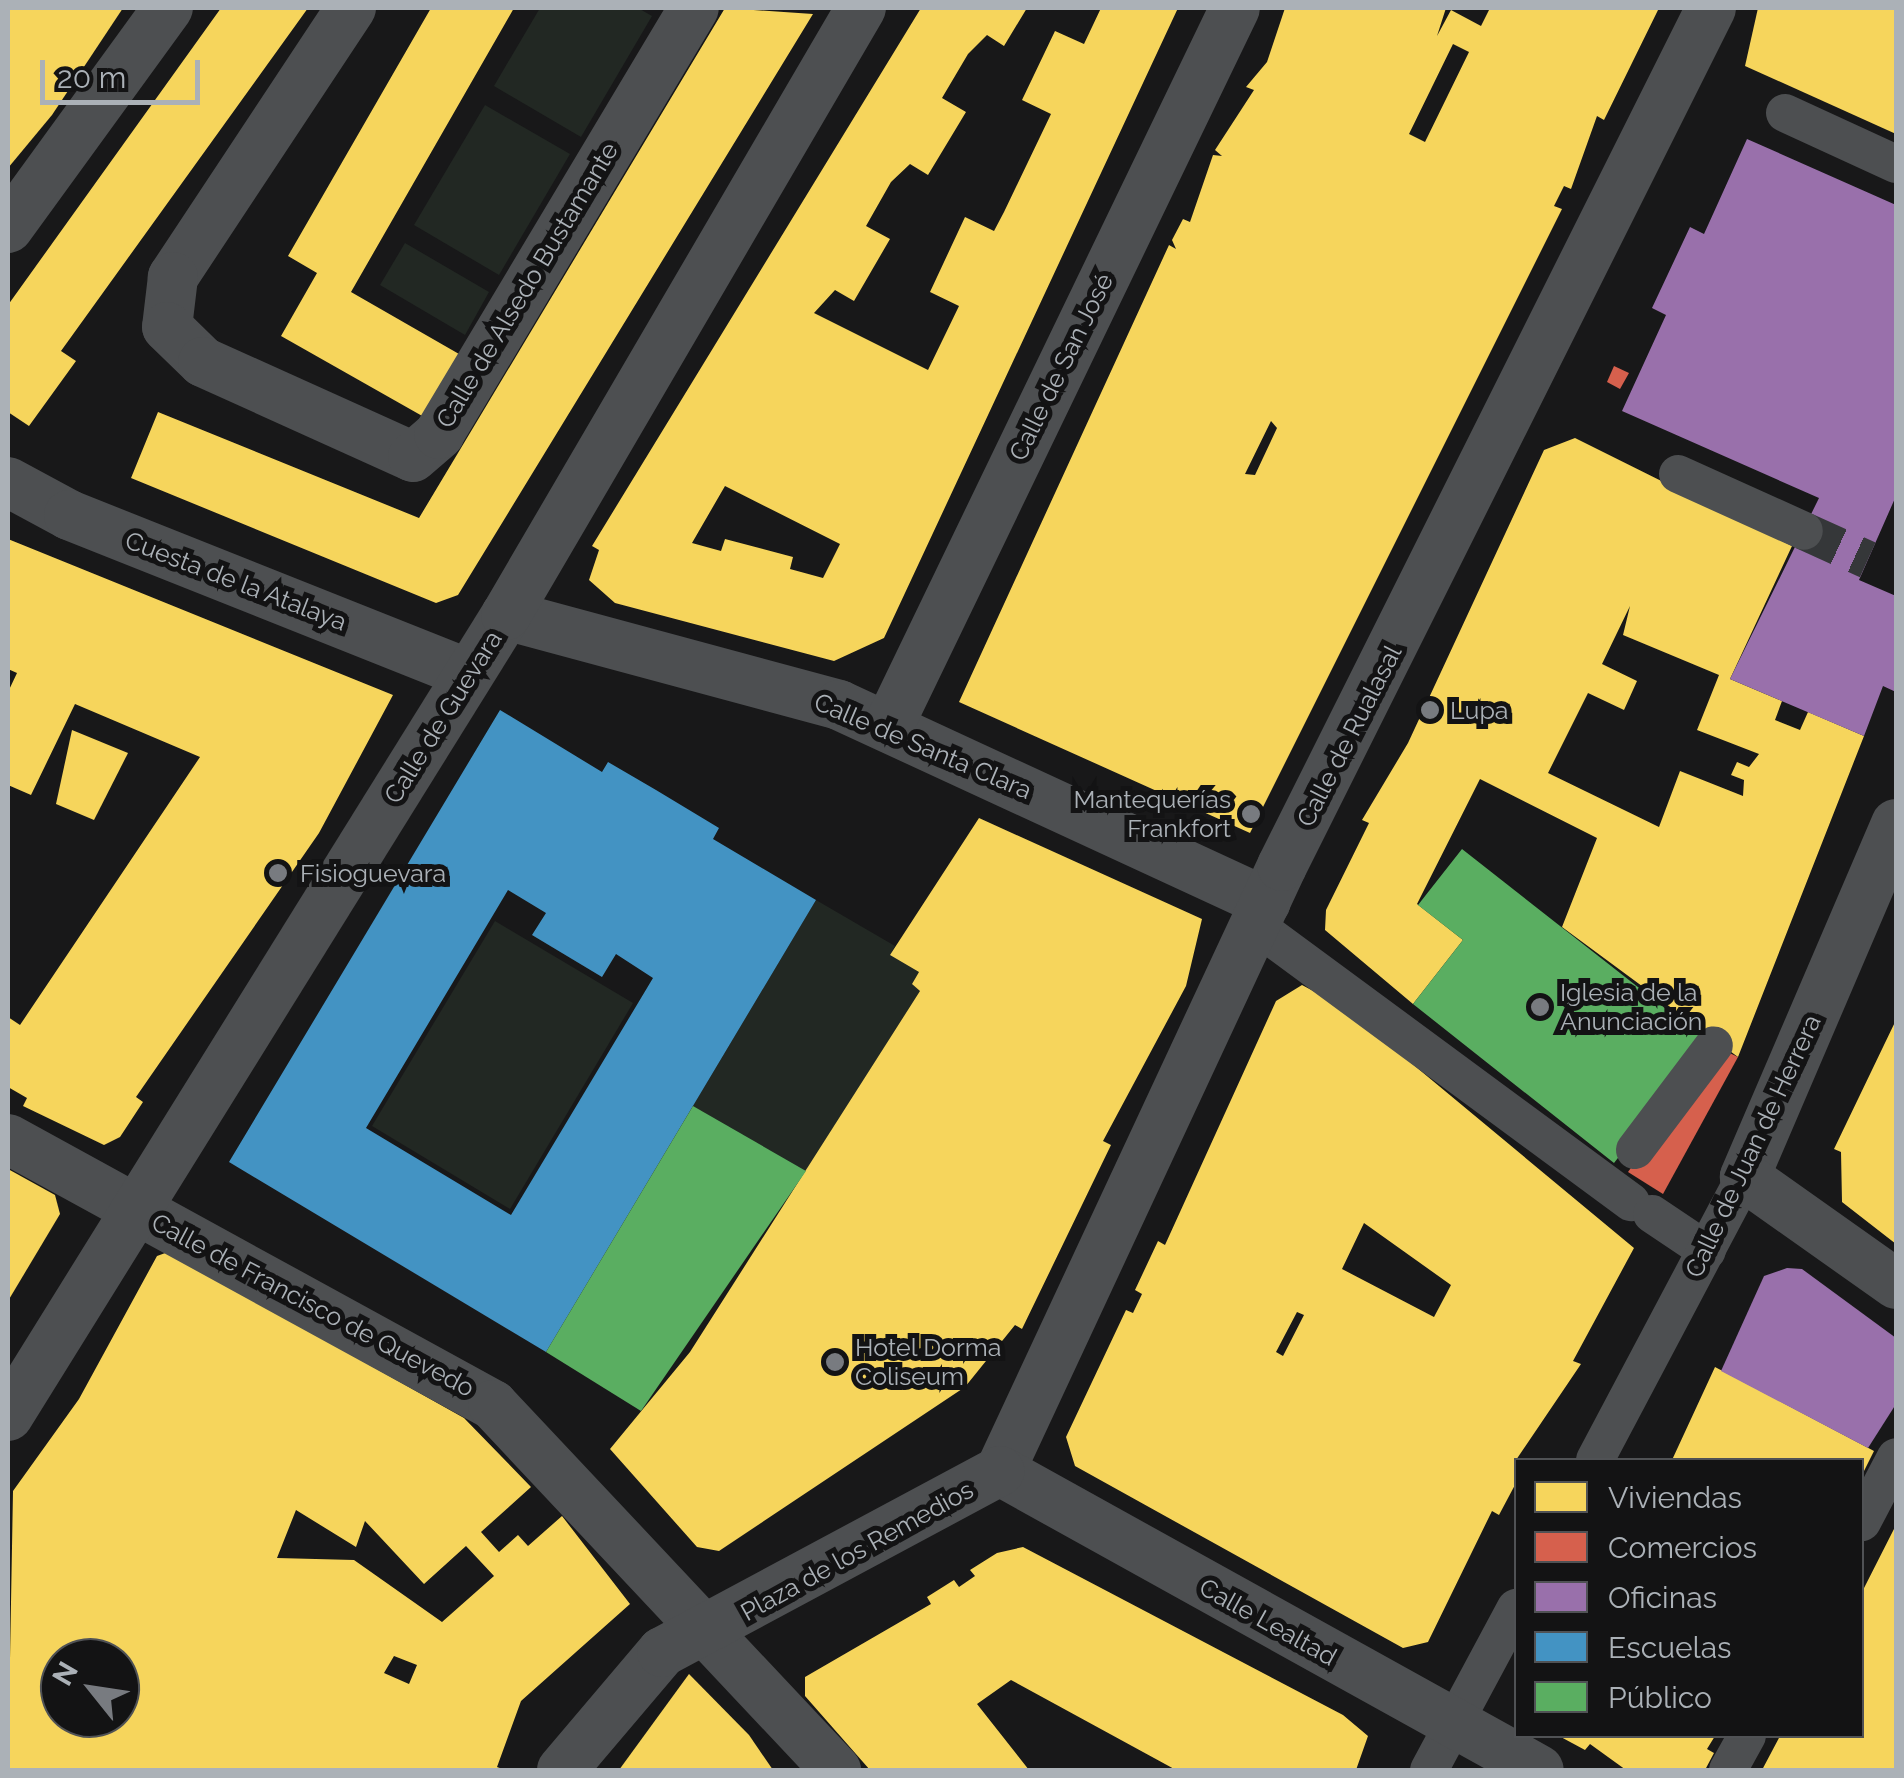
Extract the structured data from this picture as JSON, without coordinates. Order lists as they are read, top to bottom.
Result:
{
  "streets": {
    "street": [
      "Calle de Alsedo Bustamante",
      "Calle de San José",
      "Cuesta de la Atalaya",
      "Calle de Guevara",
      "Calle de Rualasal",
      "Calle de Santa Clara",
      "Calle de Juan de Herrera",
      "Calle de Francisco de Quevedo",
      "Plaza de los Remedios",
      "Calle Lealtad"
    ]
  },
  "crossings": [
    ["Calle de San José", "Calle de Santa Clara"],
    ["Cuesta de la Atalaya", "Calle de Guevara"],
    ["Calle de Guevara", "Calle de Santa Clara"],
    ["Calle de Guevara", "Calle de Francisco de Quevedo"],
    ["Calle de Rualasal", "Calle de Santa Clara"],
    ["Calle de Rualasal", "Plaza de los Remedios"],
    ["Calle de Rualasal", "Calle Lealtad"],
    ["Calle de Francisco de Quevedo", "Plaza de los Remedios"],
    ["Plaza de los Remedios", "Calle Lealtad"]
  ],
  "places": [
    "Lupa",
    "Mantequerías Frankfort",
    "Fisioguevara",
    "Iglesia de la Anunciación",
    "Hotel Dorma Coliseum"
  ],
  "legend": [
    "Viviendas",
    "Comercios",
    "Oficinas",
    "Escuelas",
    "Público"
  ],
  "scale_bar": "20 m",
  "north": "top left"
}
